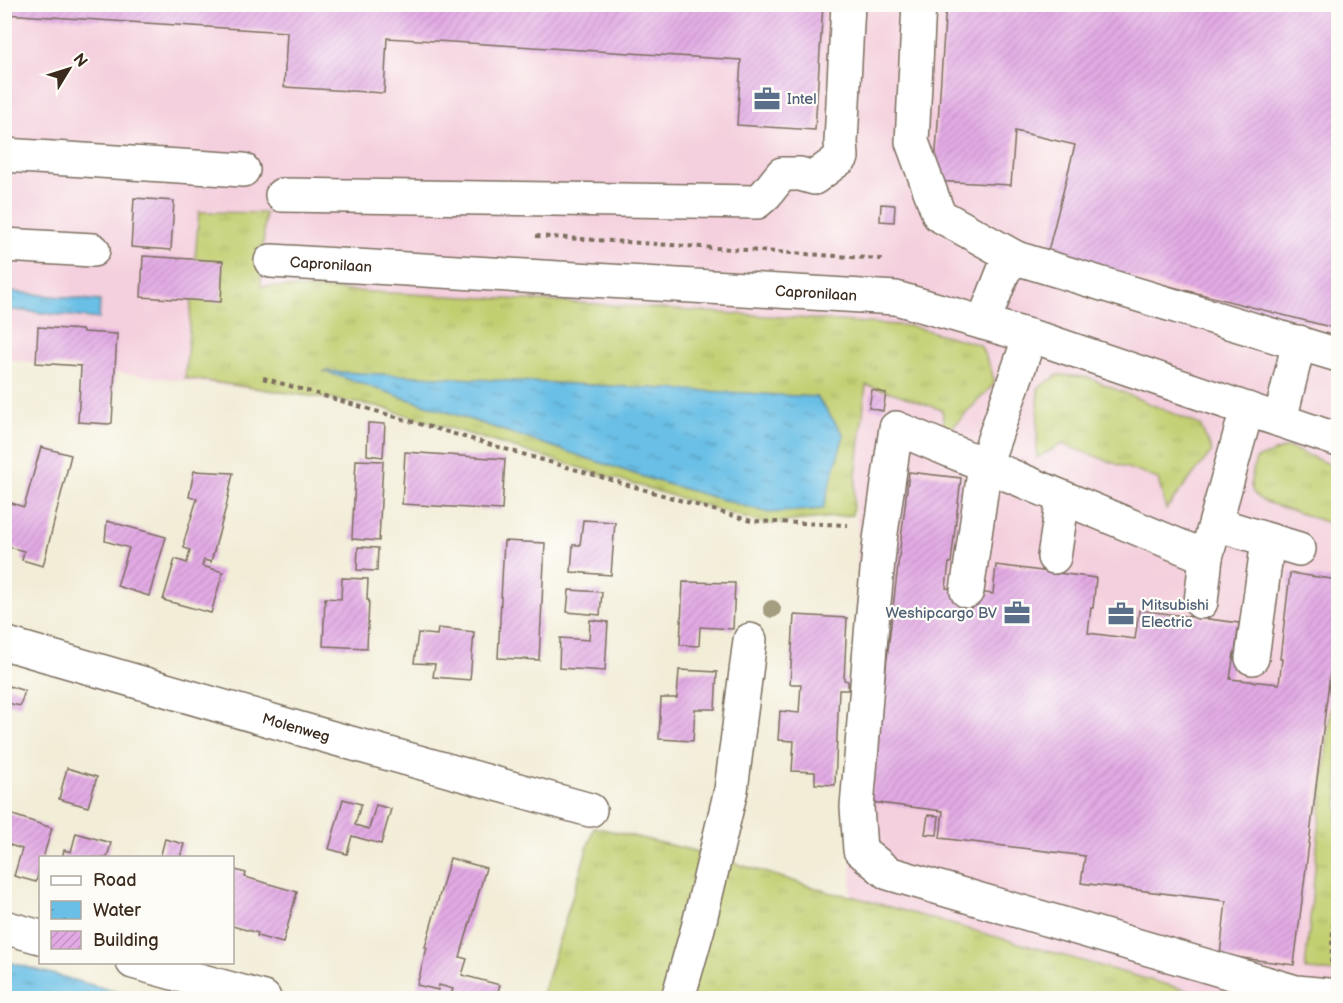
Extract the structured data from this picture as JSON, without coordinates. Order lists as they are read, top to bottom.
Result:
{
  "streets": {
    "street": ["Capronilaan", "Molenweg"]
  },
  "places": {
    "office": ["Intel", "Weshipcargo BV", "Mitsubishi Electric"]
  },
  "legend": ["Road", "Water", "Building"],
  "north": "top right"
}
